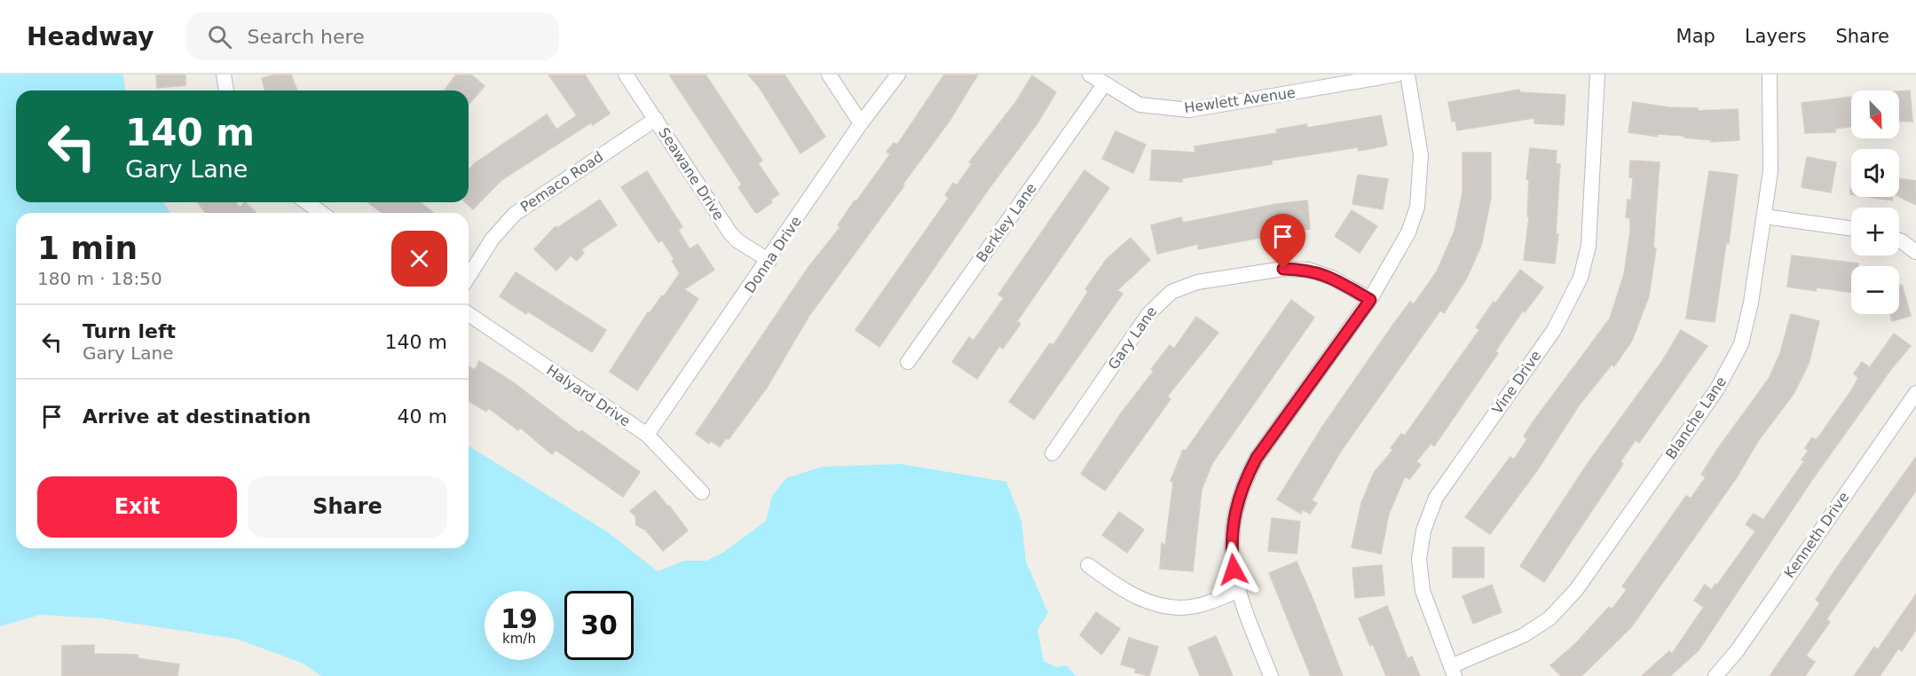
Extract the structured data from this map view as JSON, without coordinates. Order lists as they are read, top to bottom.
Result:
{
  "streets": {
    "street": [
      "Hewlett Avenue",
      "Seawane Drive",
      "Pemaco Road",
      "Berkley Lane",
      "Donna Drive",
      "Gary Lane",
      "Vine Drive",
      "Halyard Drive",
      "Blanche Lane",
      "Kenneth Drive"
    ]
  },
  "crossings": [
    ["Hewlett Avenue", "Berkley Lane"],
    ["Seawane Drive", "Pemaco Road"],
    ["Seawane Drive", "Donna Drive"],
    ["Donna Drive", "Halyard Drive"],
    ["Vine Drive", "Blanche Lane"]
  ],
  "north": "bottom right",
  "page": {
    "header": "Headway",
    "search": "Search here",
    "nav": ["Map", "Layers", "Share"],
    "map_buttons": ["+", "−"],
    "turn": ["140 m", "Gary Lane"],
    "heading": ["1 min", "180 m · 18:50"],
    "list": [
      {
        "name": "Turn left",
        "note": "Gary Lane",
        "value": "140 m"
      },
      {
        "name": "Arrive at destination",
        "value": "40 m"
      }
    ],
    "buttons": ["Exit", "Share"],
    "speed": "19 km/h",
    "limit": "30"
  }
}
